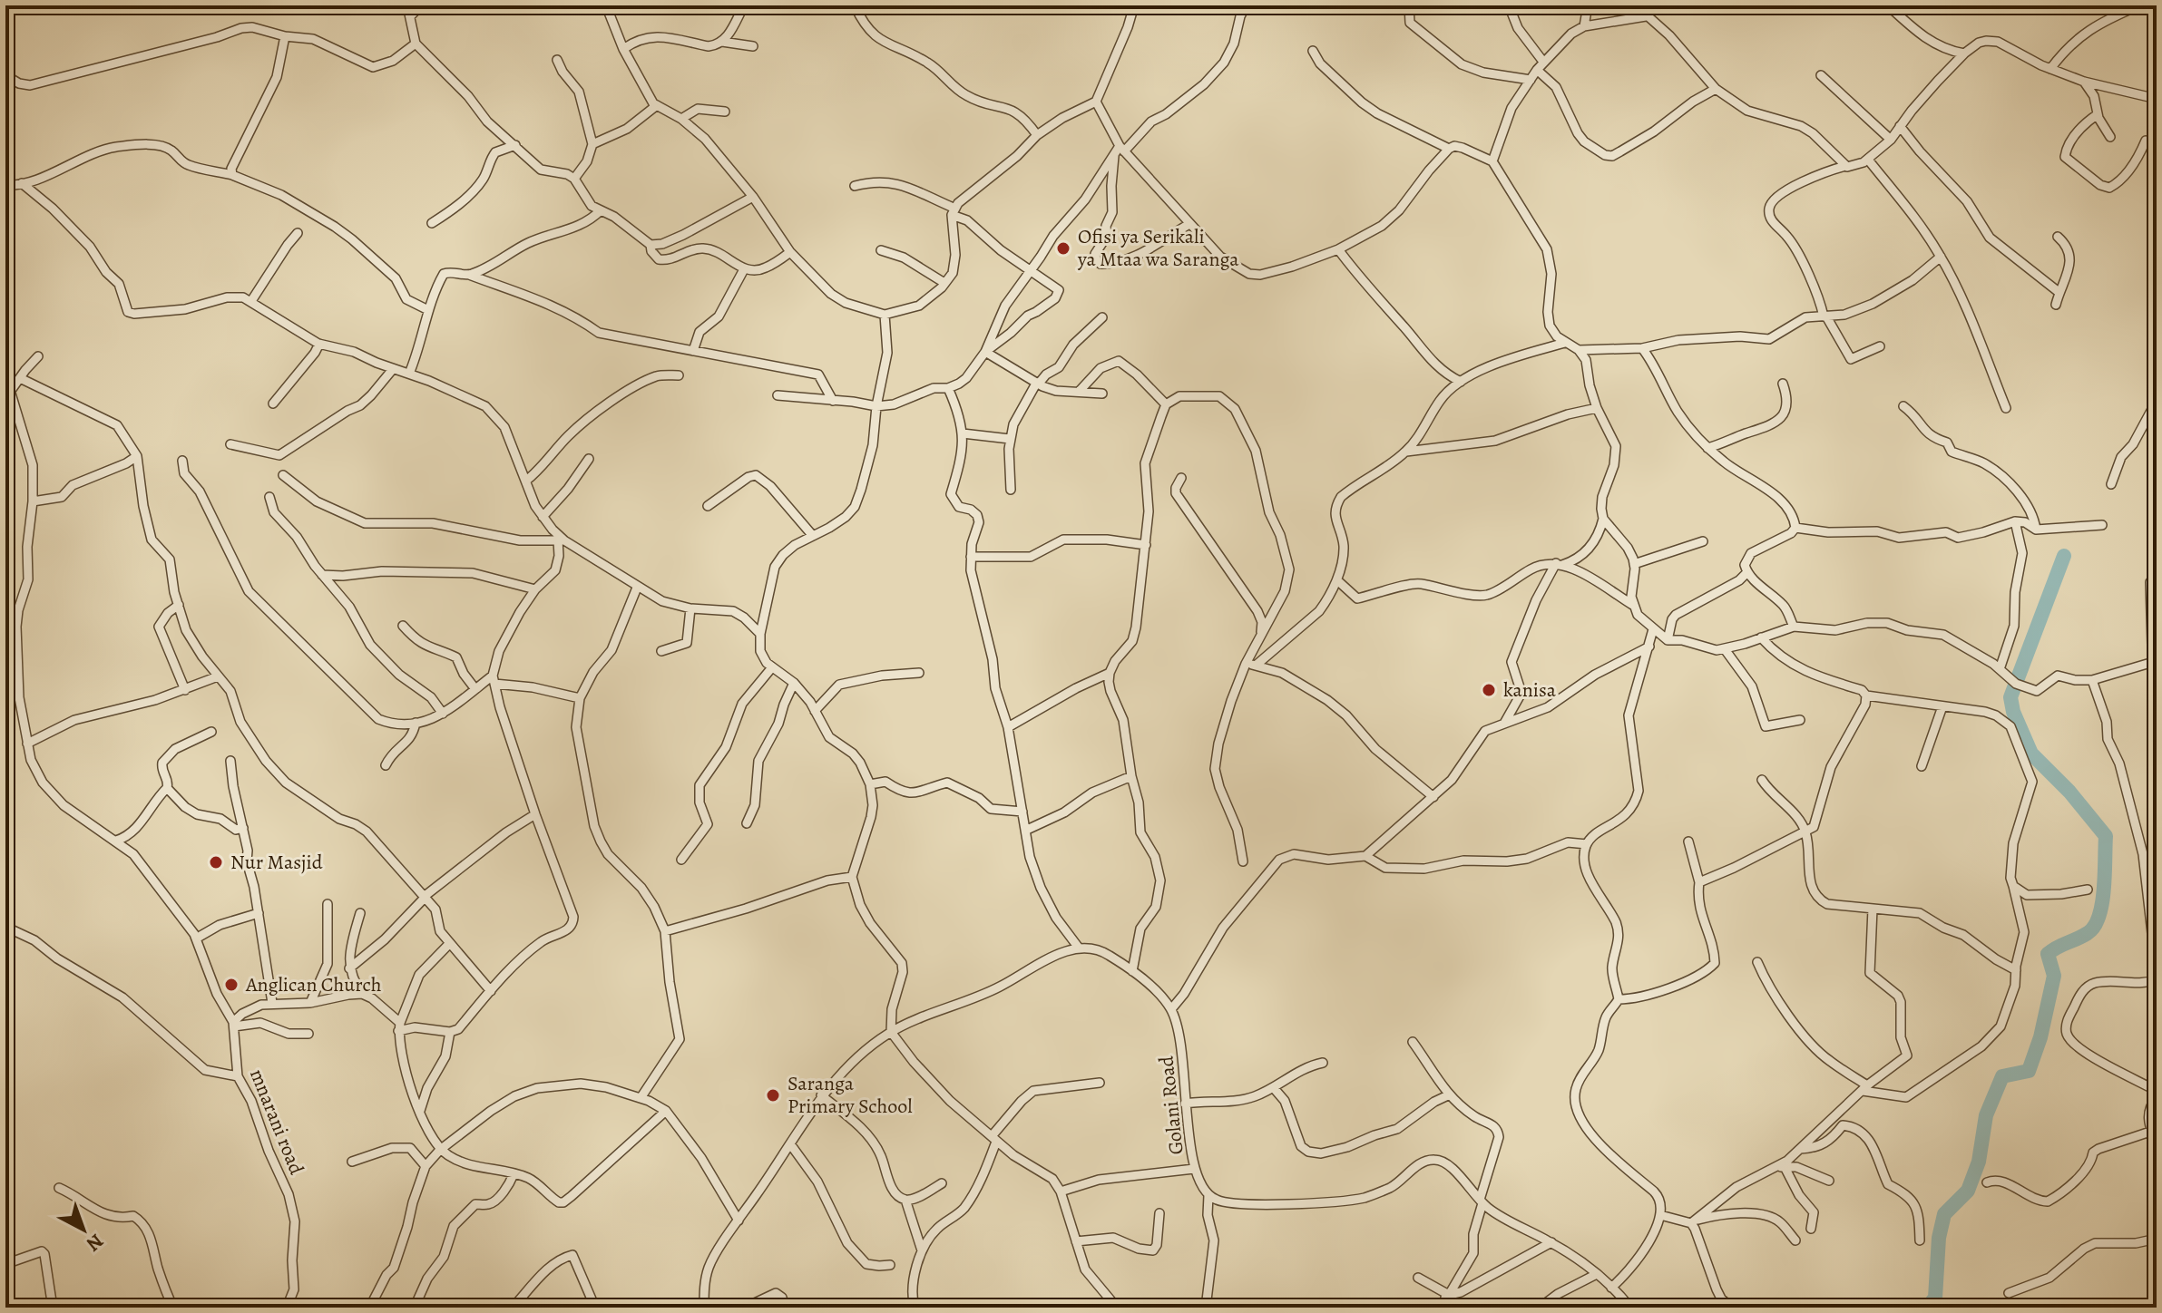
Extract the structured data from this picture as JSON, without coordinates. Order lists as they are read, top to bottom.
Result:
{
  "streets": {
    "street": ["Golani Road", "mnarani road"]
  },
  "places": [
    "Ofisi ya Serikali ya Mtaa wa Saranga",
    "kanisa",
    "Nur Masjid",
    "Anglican Church",
    "Saranga Primary School"
  ],
  "north": "bottom right"
}
